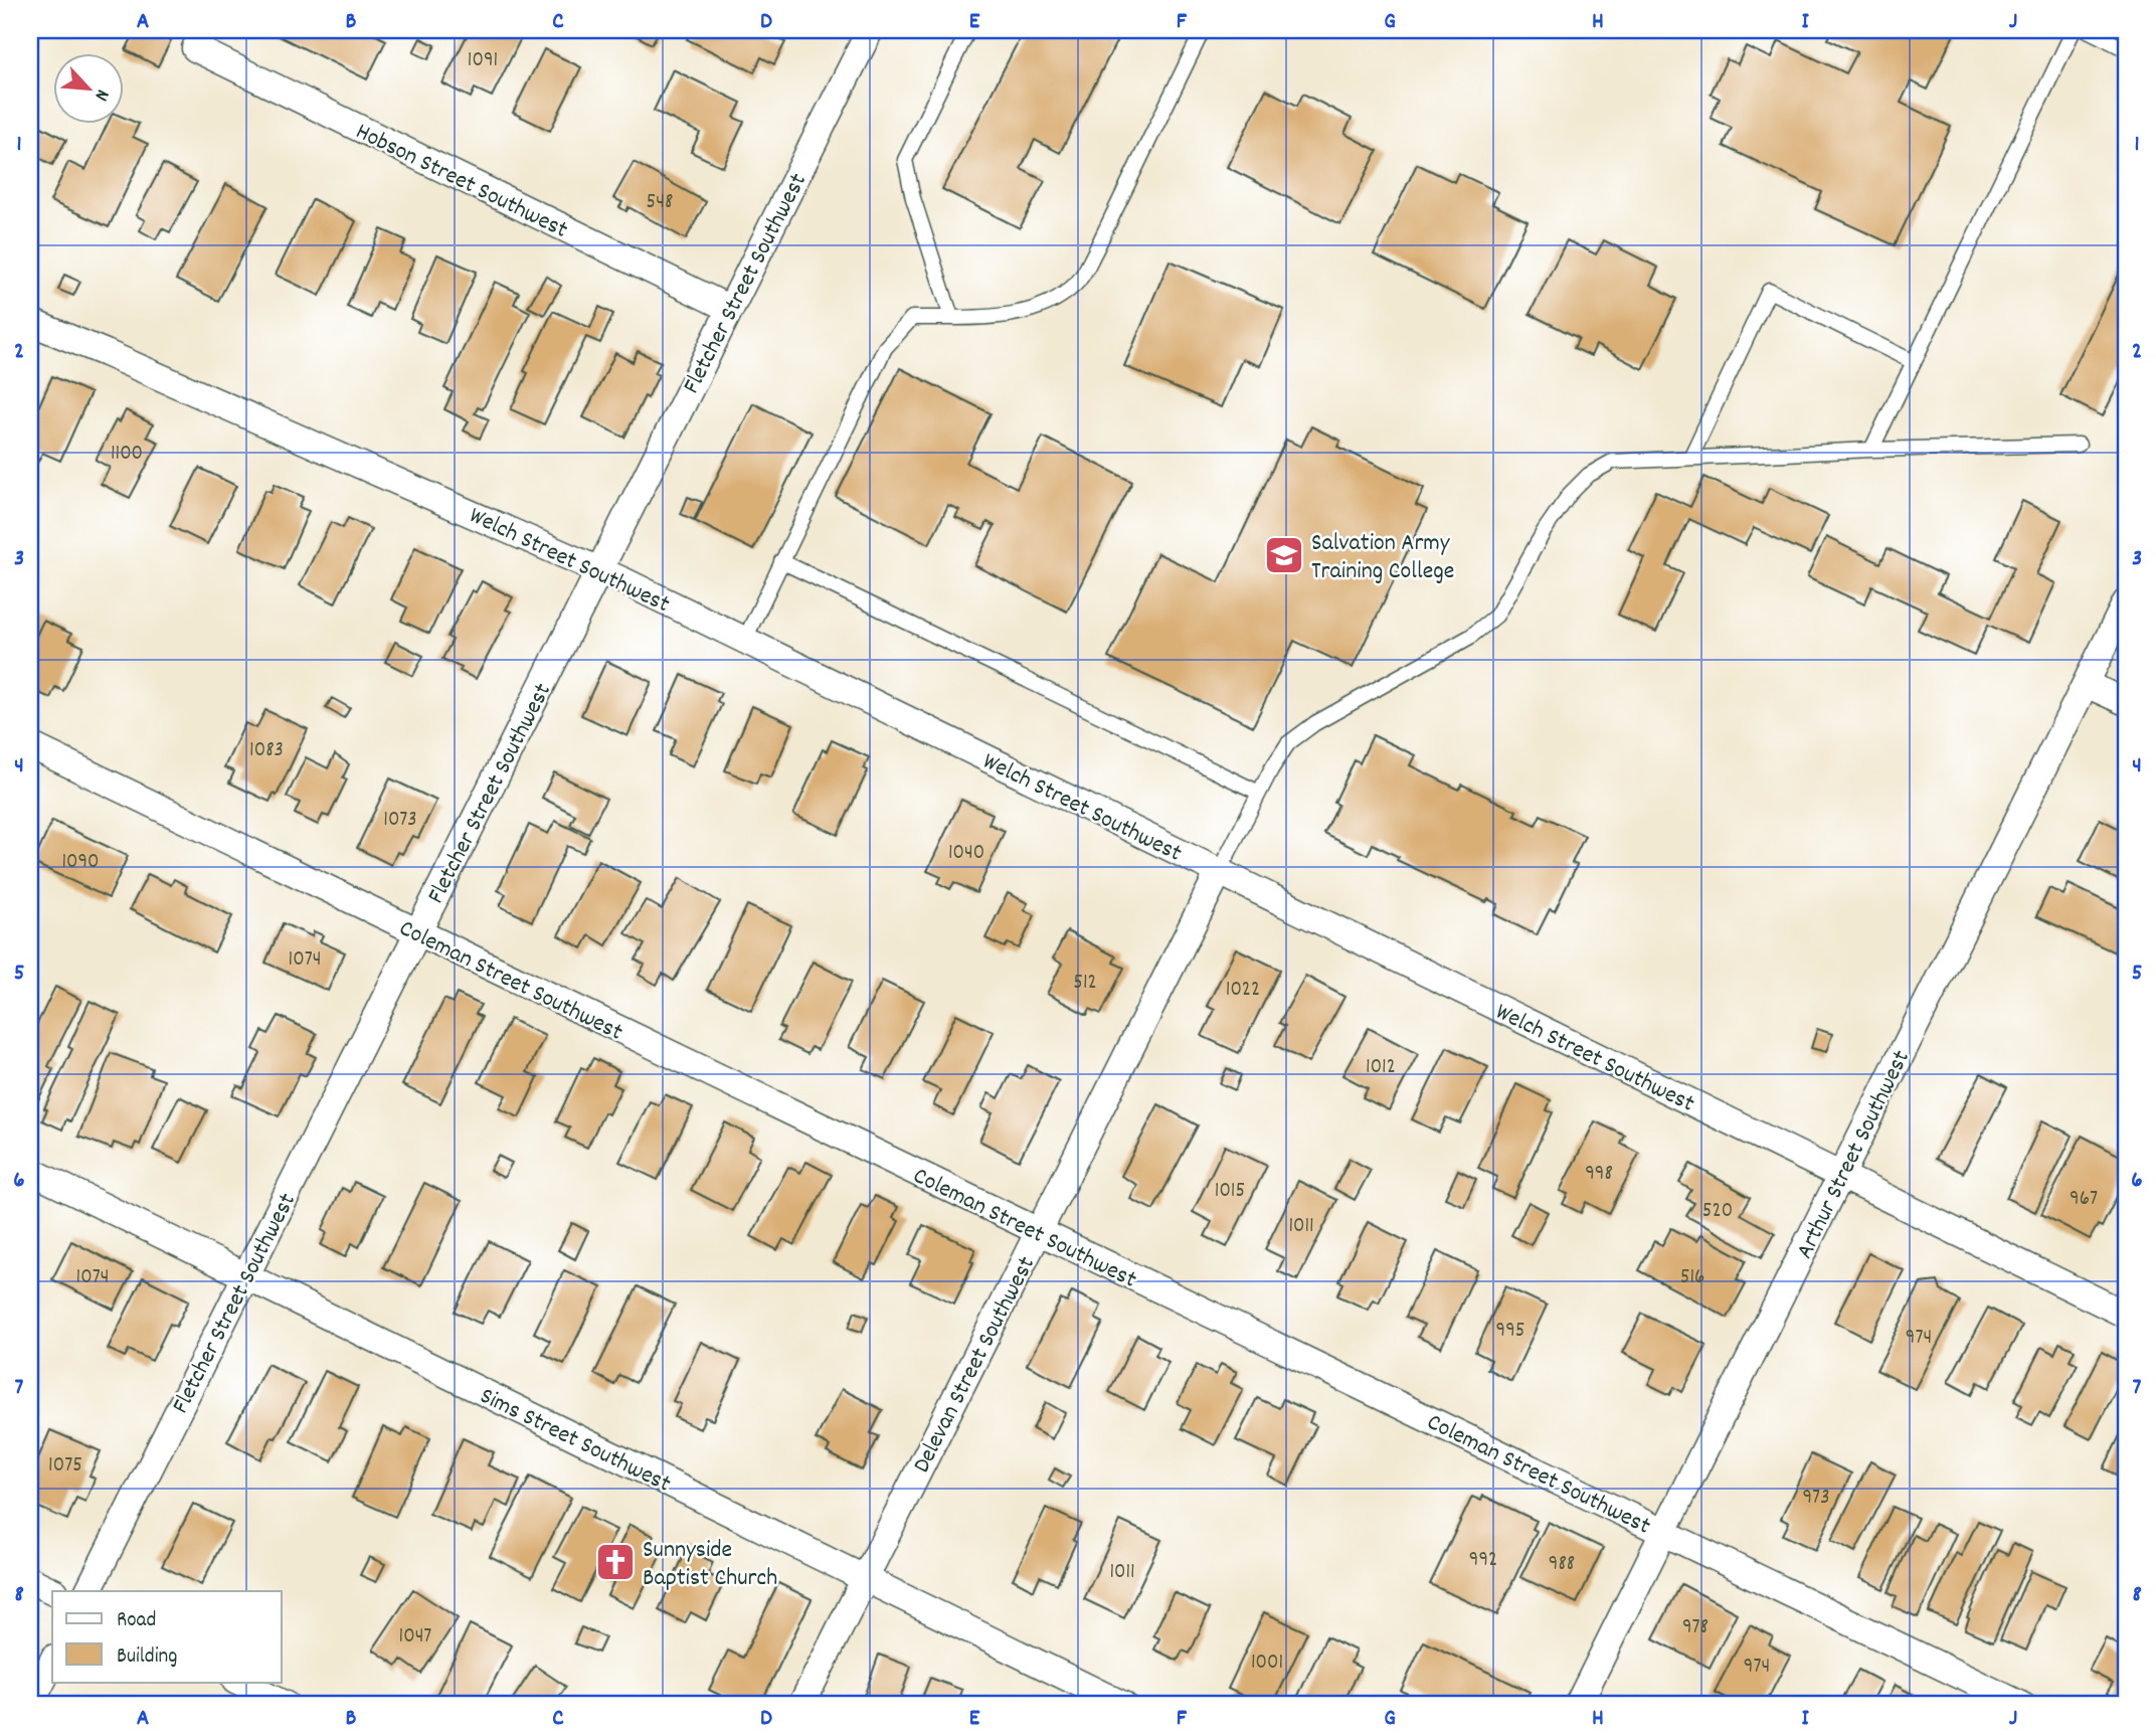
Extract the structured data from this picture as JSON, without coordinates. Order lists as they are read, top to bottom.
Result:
{
  "streets": {
    "street": [
      "Hobson Street Southwest",
      "Fletcher Street Southwest",
      "Welch Street Southwest",
      "Coleman Street Southwest",
      "Arthur Street Southwest",
      "Delevan Street Southwest",
      "Sims Street Southwest"
    ]
  },
  "crossings": [
    ["Hobson Street Southwest", "Fletcher Street Southwest"],
    ["Fletcher Street Southwest", "Welch Street Southwest"],
    ["Fletcher Street Southwest", "Coleman Street Southwest"],
    ["Fletcher Street Southwest", "Sims Street Southwest"],
    ["Welch Street Southwest", "Arthur Street Southwest"],
    ["Welch Street Southwest", "Delevan Street Southwest"],
    ["Coleman Street Southwest", "Arthur Street Southwest"],
    ["Coleman Street Southwest", "Delevan Street Southwest"],
    ["Delevan Street Southwest", "Sims Street Southwest"]
  ],
  "places": {
    "school or university": ["Salvation Army Training College"],
    "church": ["Sunnyside Baptist Church"]
  },
  "house_numbers": [
    "1091",
    "548",
    "1100",
    "1083",
    "1073",
    "1040",
    "1090",
    "1074",
    "512",
    "1022",
    "1012",
    "998",
    "1015",
    "967",
    "520",
    "1011",
    "1074",
    "516",
    "995",
    "974",
    "1075",
    "973",
    "992",
    "988",
    "1011",
    "978",
    "1047",
    "1001",
    "974"
  ],
  "legend": ["Road", "Building"],
  "north": "bottom right",
  "grid": {
    "columns": [
      "A",
      "B",
      "C",
      "D",
      "E",
      "F",
      "G",
      "H",
      "I",
      "J"
    ],
    "rows": [
      "1",
      "2",
      "3",
      "4",
      "5",
      "6",
      "7",
      "8"
    ]
  }
}
